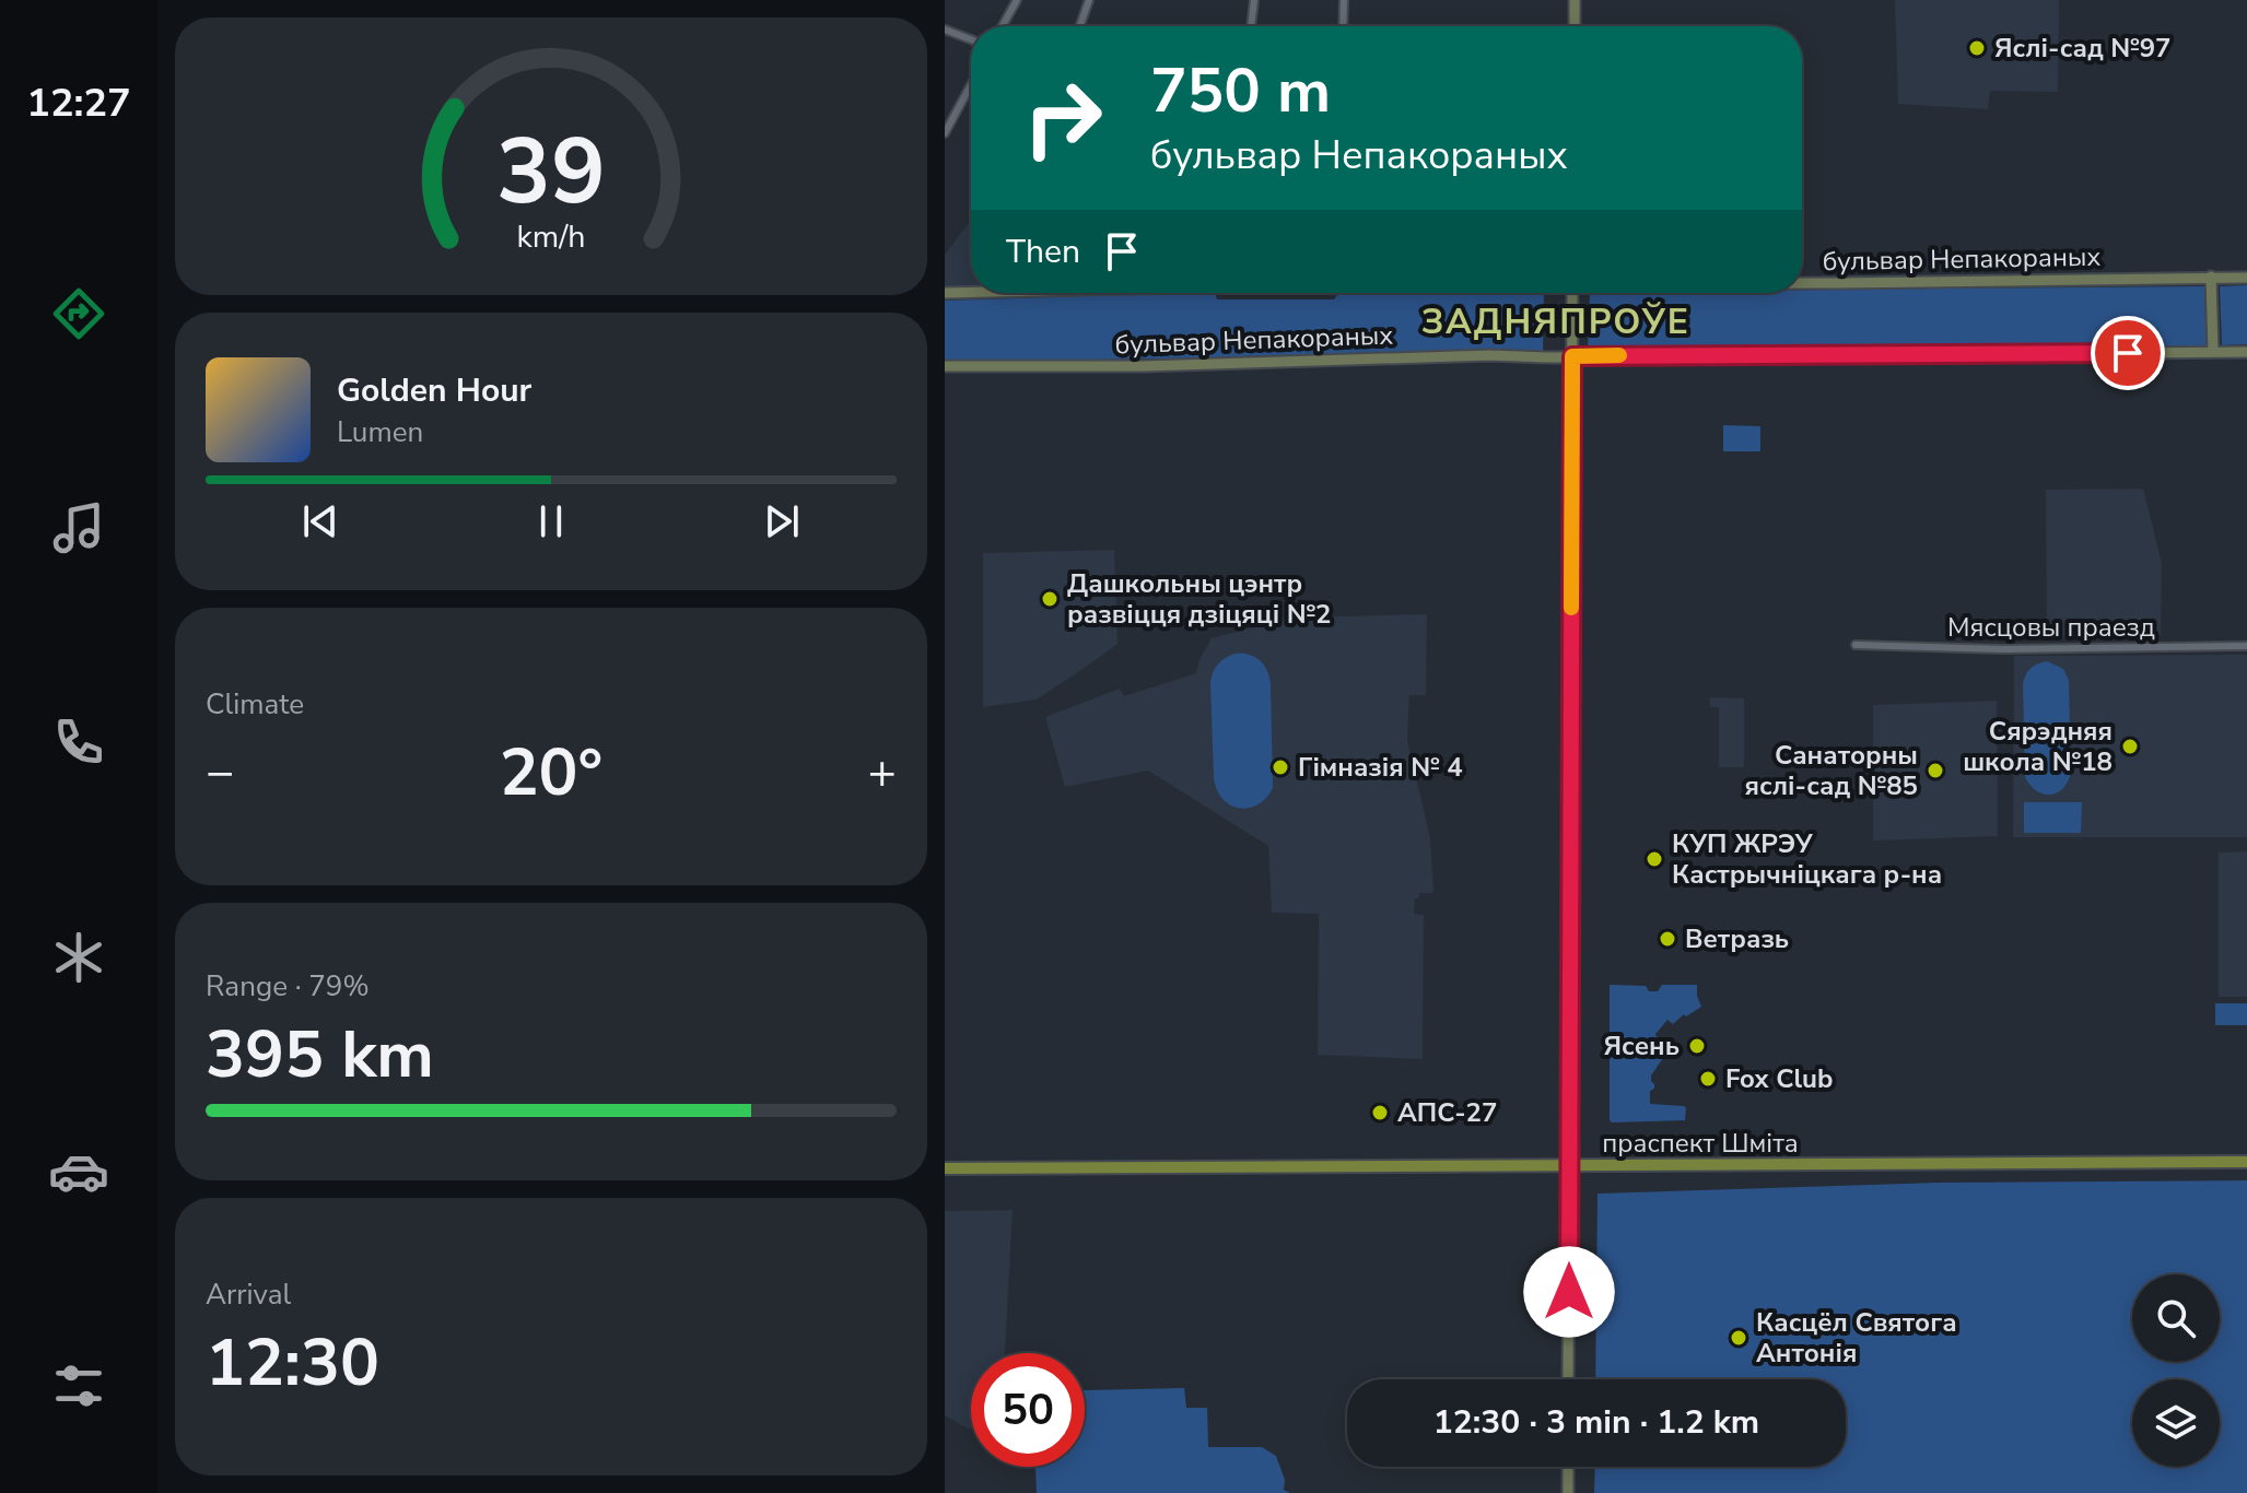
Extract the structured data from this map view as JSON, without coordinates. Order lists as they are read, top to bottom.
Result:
{
  "streets": {
    "main road": ["бульвар Непакораных", "праспект Шміта"],
    "street": ["Мясцовы праезд"]
  },
  "districts": ["ЗАДНЯПРОЎЕ"],
  "places": [
    "Яслі-сад №97",
    "Дашкольны цэнтр развіцця дзіцяці №2",
    "Сярэдняя школа №18",
    "Гімназія № 4",
    "Санаторны яслі-сад №85",
    "КУП ЖРЭУ Кастрычніцкага р-на",
    "Ветразь",
    "Ясень",
    "Fox Club",
    "АПС-27",
    "Касцёл Святога Антонія"
  ],
  "page": {
    "tabs": "12:27",
    "turn": ["750 m", "бульвар Непакораных"],
    "then": "Then",
    "song": ["Golden Hour", "Lumen"],
    "tile": [
      "Climate",
      ["Range · 79%", "395 km"],
      ["Arrival", "12:30"]
    ],
    "heat": ["−", "20°", "+"],
    "limit": "50",
    "trip": "12:30 · 3 min · 1.2 km",
    "gauge": ["39", "km/h"]
  }
}
